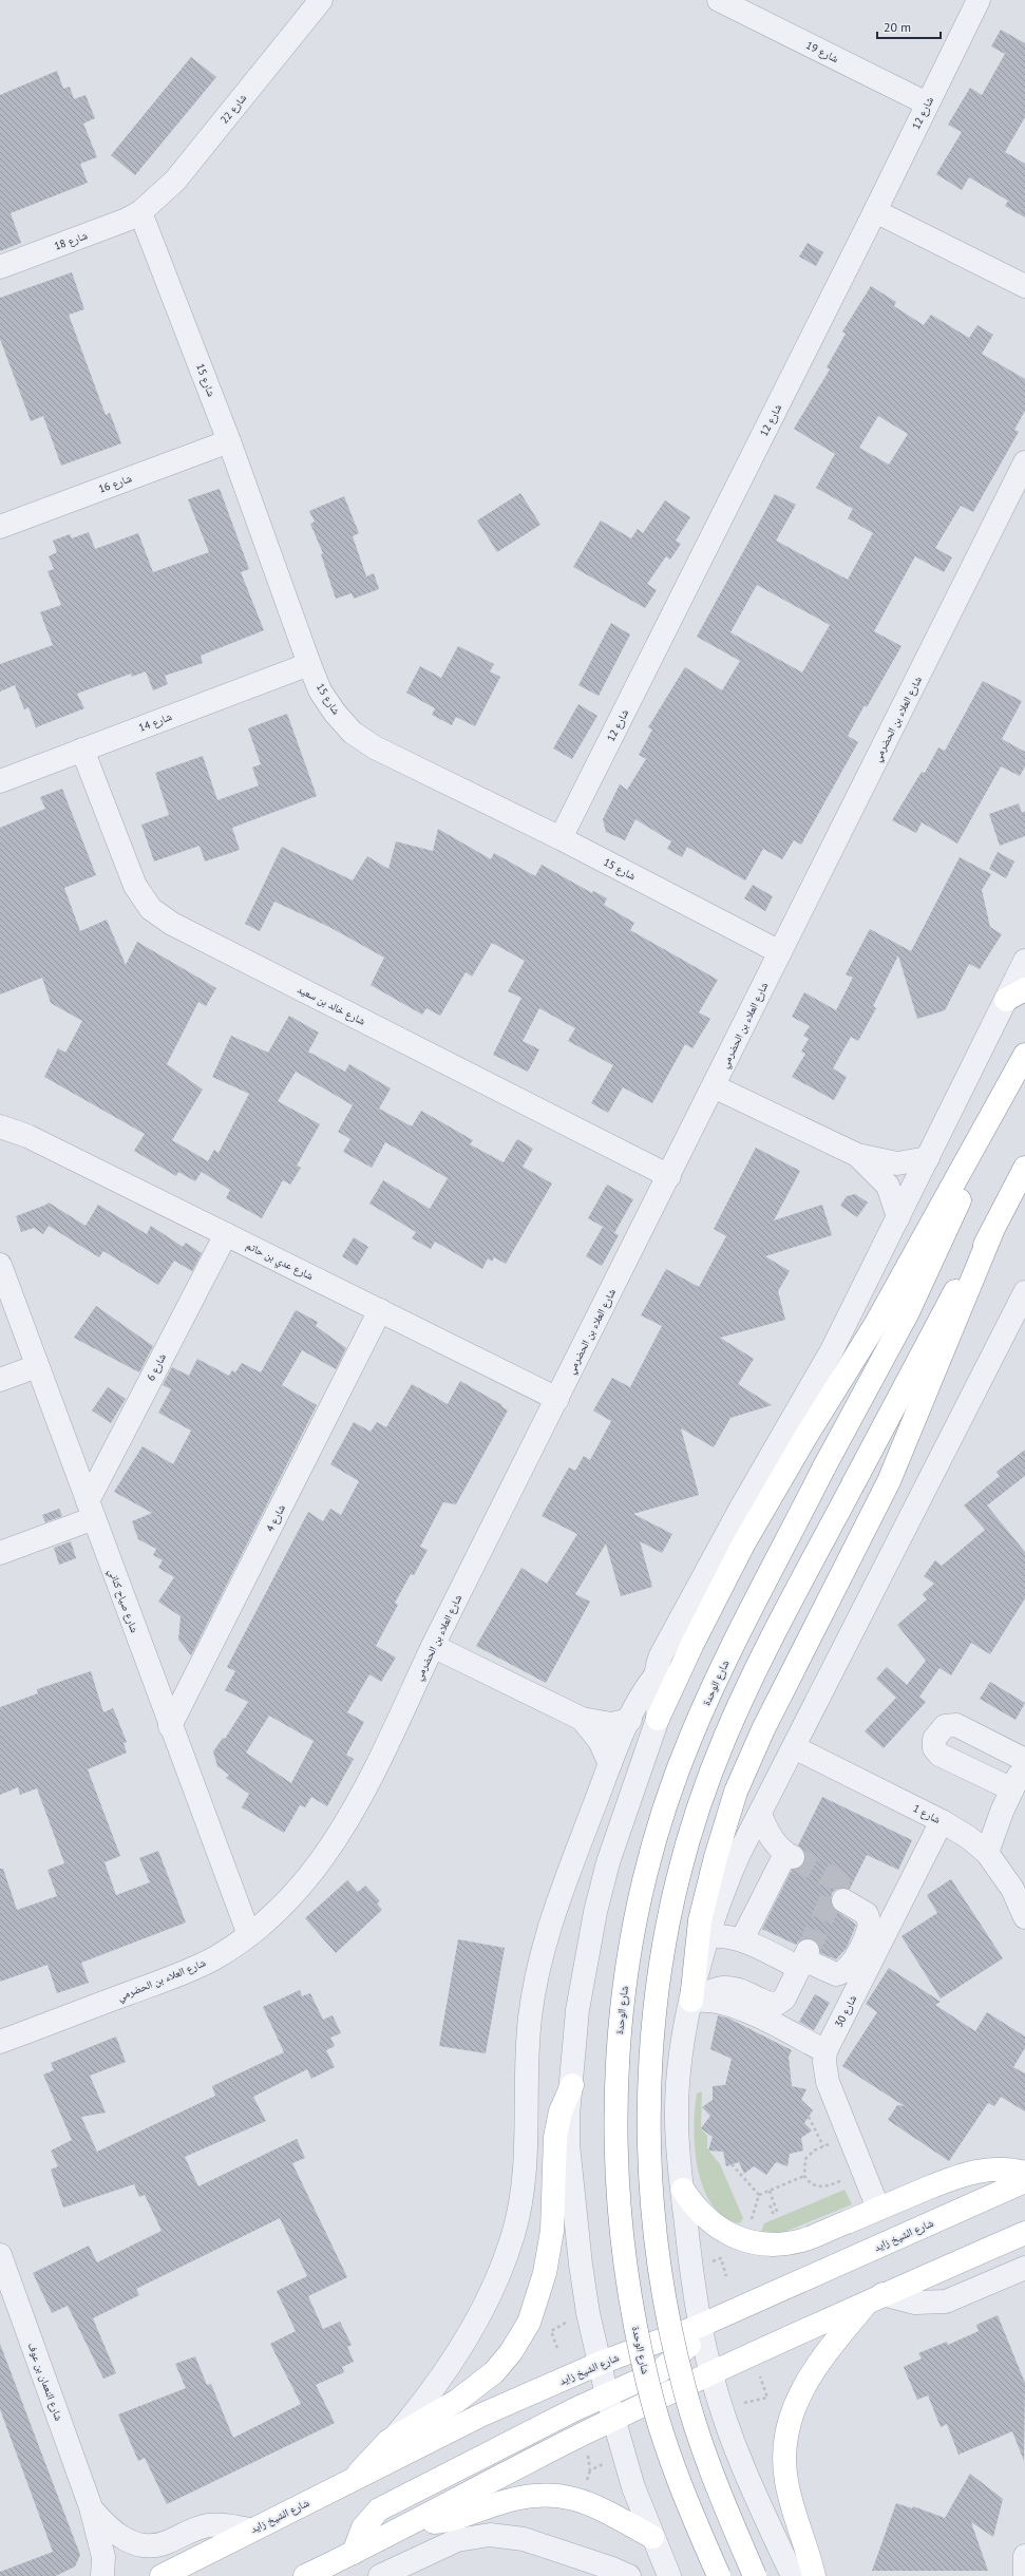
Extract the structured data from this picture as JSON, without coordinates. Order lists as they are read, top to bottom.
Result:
{
  "streets": {
    "main road": ["شارع الوحدة", "شارع الشيخ زايد"],
    "street": [
      "شارع 19",
      "شارع 22",
      "شارع 12",
      "شارع 18",
      "شارع 15",
      "شارع 16",
      "شارع العلاء بن الحضرمي",
      "شارع 14",
      "شارع خالد بن سعيد",
      "شارع عدي بن حاتم",
      "شارع 6",
      "شارع 4",
      "شارع صياح كناني",
      "شارع 1",
      "شارع 30",
      "شارع النعمان بن عوف"
    ]
  },
  "crossings": [
    ["شارع 19", "شارع 12"],
    ["شارع 22", "شارع 18"],
    ["شارع 22", "شارع 15"],
    ["شارع 12", "شارع 15"],
    ["شارع 18", "شارع 15"],
    ["شارع 15", "شارع 16"],
    ["شارع 15", "شارع العلاء بن الحضرمي"],
    ["شارع 15", "شارع 14"],
    ["شارع العلاء بن الحضرمي", "شارع خالد بن سعيد"],
    ["شارع العلاء بن الحضرمي", "شارع عدي بن حاتم"],
    ["شارع العلاء بن الحضرمي", "شارع صياح كناني"],
    ["شارع 14", "شارع خالد بن سعيد"],
    ["شارع عدي بن حاتم", "شارع 6"],
    ["شارع عدي بن حاتم", "شارع 4"],
    ["شارع 6", "شارع صياح كناني"],
    ["شارع 4", "شارع صياح كناني"],
    ["شارع 1", "شارع 30"],
    ["شارع الشيخ زايد", "شارع النعمان بن عوف"]
  ],
  "scale_bar": "20 m"
}
